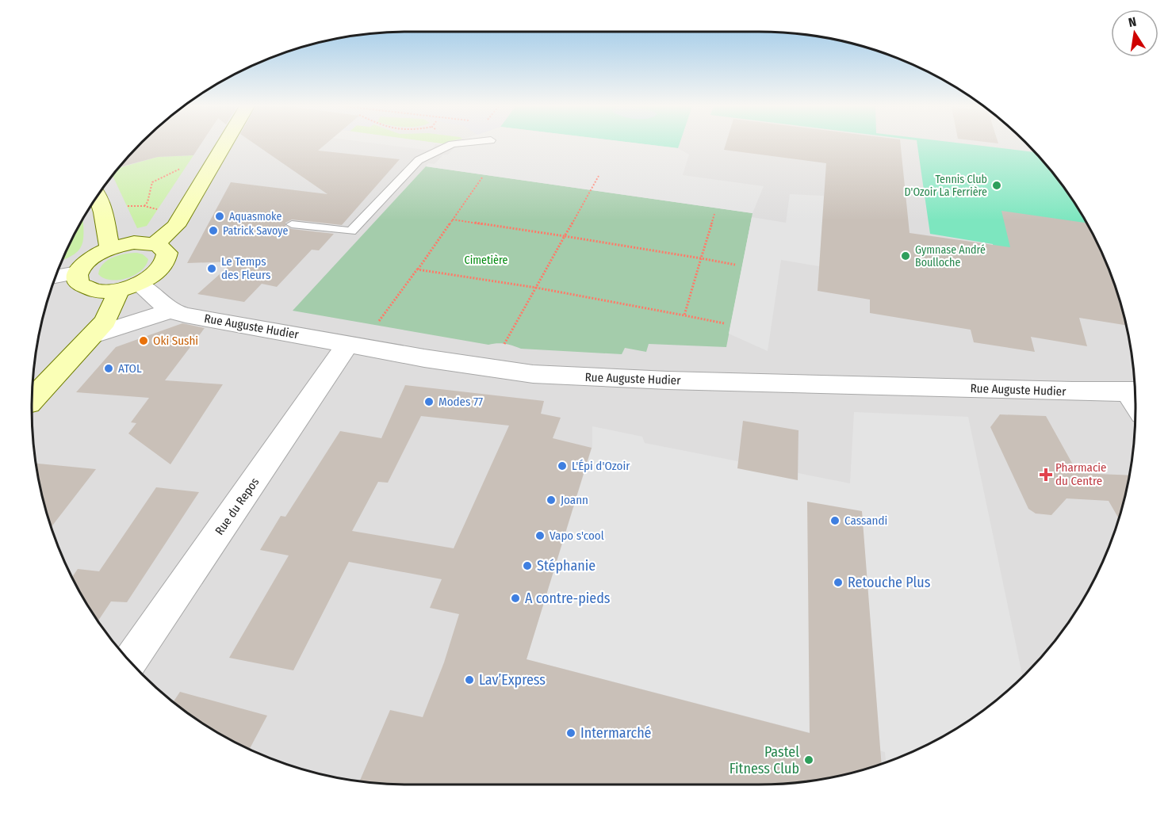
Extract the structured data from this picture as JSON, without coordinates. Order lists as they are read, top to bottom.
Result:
{
  "streets": {
    "street": ["Rue Auguste Hudier", "Rue du Repos"]
  },
  "crossings": [
    ["Rue Auguste Hudier", "Rue du Repos"]
  ],
  "parks": ["Cimetière"],
  "places": {
    "other": [
      "Tennis Club D'Ozoir La Ferrière",
      "Aquasmoke",
      "Patrick Savoye",
      "Gymnase André Boulloche",
      "Le Temps des Fleurs",
      "Oki Sushi",
      "ATOL",
      "Modes 77",
      "L'Épi d'Ozoir",
      "Joann",
      "Cassandi",
      "Vapo s'cool",
      "Stéphanie",
      "Retouche Plus",
      "A contre-pieds",
      "Lav’Express",
      "Intermarché",
      "Pastel Fitness Club"
    ],
    "health": ["Pharmacie du Centre"]
  },
  "north": "top"
}
